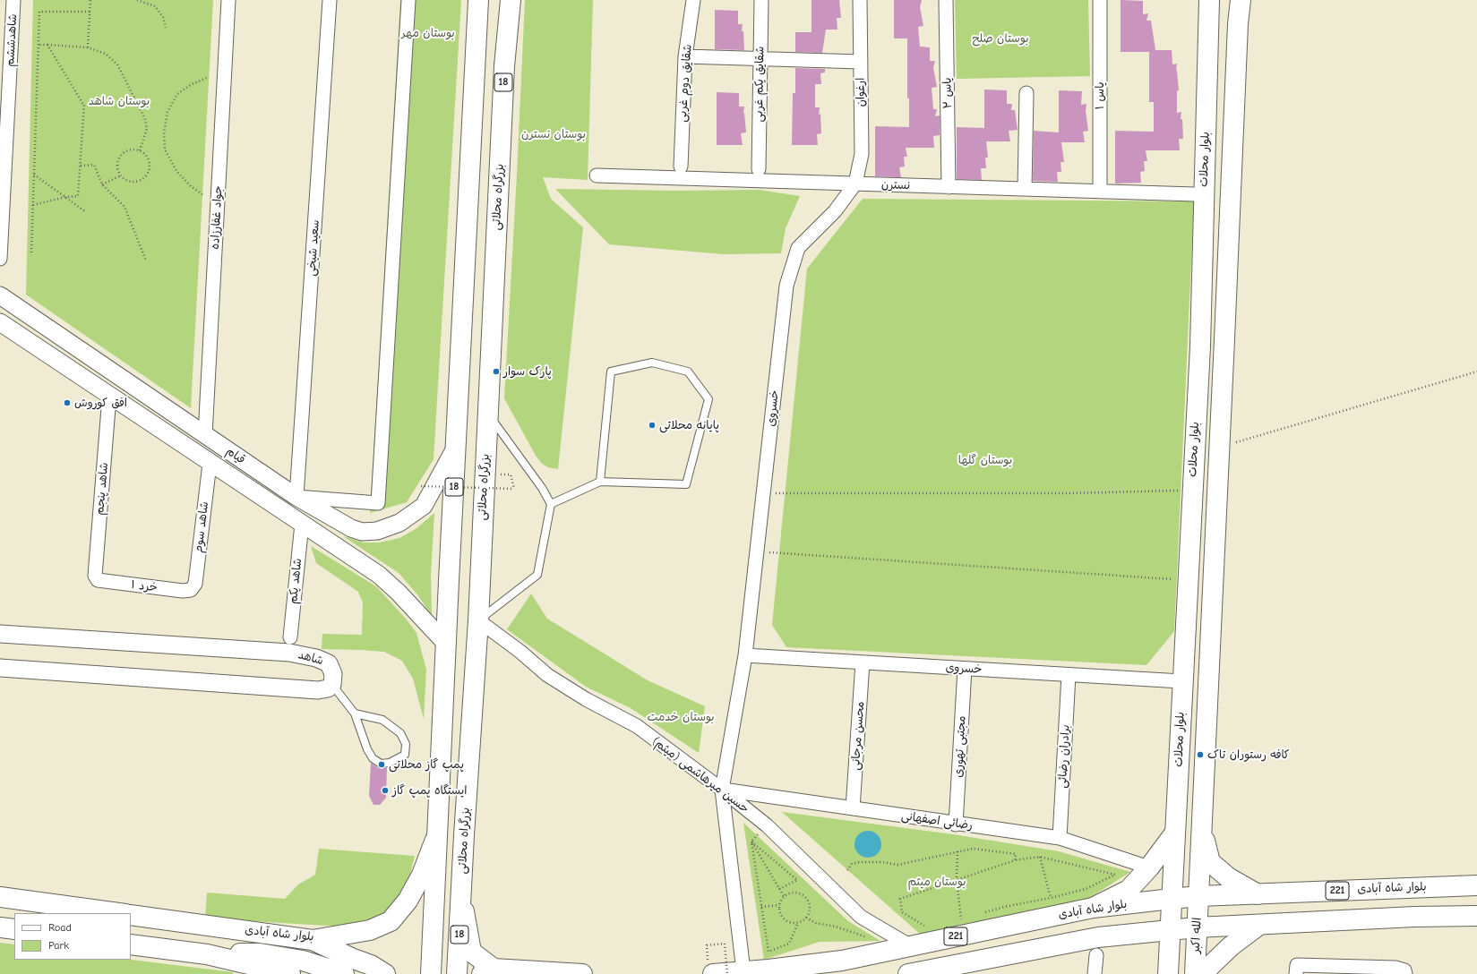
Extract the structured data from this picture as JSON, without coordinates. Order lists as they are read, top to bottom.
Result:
{
  "streets": {
    "main road": [
      "18",
      "بلوار محلات",
      "بزرگراه محلاتی",
      "بلوار شاه آبادی",
      "221",
      "الله اکبر"
    ],
    "street": [
      "شاهدششم",
      "شقایق دوم غربی",
      "شقایق یکم غربی",
      "ارغوان",
      "یاس ۲",
      "یاس ۱",
      "نسترن",
      "جواد غفارزاده",
      "سعید شیخی",
      "خسروی",
      "قیام",
      "شاهد پنجم",
      "شاهد سوم",
      "شاهد یکم",
      "خرد ۱",
      "شاهد",
      "محسن مرجانی",
      "مجتبی تهوری",
      "برادران رضائی",
      "حسین میرهاشمی (میثم)",
      "رضائی اصفهانی"
    ]
  },
  "crossings": [
    ["18", "قیام"],
    ["18", "بلوار شاه آبادی"],
    ["ارغوان", "نسترن"],
    ["ارغوان", "خسروی"],
    ["یاس ۲", "نسترن"],
    ["یاس ۱", "نسترن"],
    ["بلوار محلات", "خسروی"],
    ["بلوار محلات", "بلوار شاه آبادی"],
    ["نسترن", "خسروی"],
    ["بزرگراه محلاتی", "حسین میرهاشمی (میثم)"],
    ["جواد غفارزاده", "قیام"],
    ["سعید شیخی", "قیام"],
    ["خسروی", "محسن مرجانی"],
    ["خسروی", "مجتبی تهوری"],
    ["خسروی", "برادران رضائی"],
    ["خسروی", "حسین میرهاشمی (میثم)"],
    ["خسروی", "رضائی اصفهانی"],
    ["خسروی", "بلوار شاه آبادی"],
    ["قیام", "شاهد پنجم"],
    ["قیام", "شاهد سوم"],
    ["قیام", "شاهد یکم"],
    ["شاهد پنجم", "خرد ۱"],
    ["شاهد سوم", "خرد ۱"],
    ["محسن مرجانی", "رضائی اصفهانی"],
    ["مجتبی تهوری", "رضائی اصفهانی"],
    ["برادران رضائی", "رضائی اصفهانی"],
    ["حسین میرهاشمی (میثم)", "رضائی اصفهانی"],
    ["حسین میرهاشمی (میثم)", "بلوار شاه آبادی"],
    ["بلوار شاه آبادی", "الله اکبر"],
    ["221", "الله اکبر"]
  ],
  "parks": [
    "بوستان مهر",
    "بوستان صلح",
    "بوستان شاهد",
    "بوستان نسترن",
    "بوستان گلها",
    "بوستان خدمت",
    "بوستان میثم"
  ],
  "places": [
    "پارک سوار",
    "افق کوروش",
    "پایانه محلاتی",
    "کافه رستوران تاک",
    "پمپ گاز محلاتی",
    "ایستگاه پمپ گاز"
  ],
  "legend": ["Road", "Park"]
}
